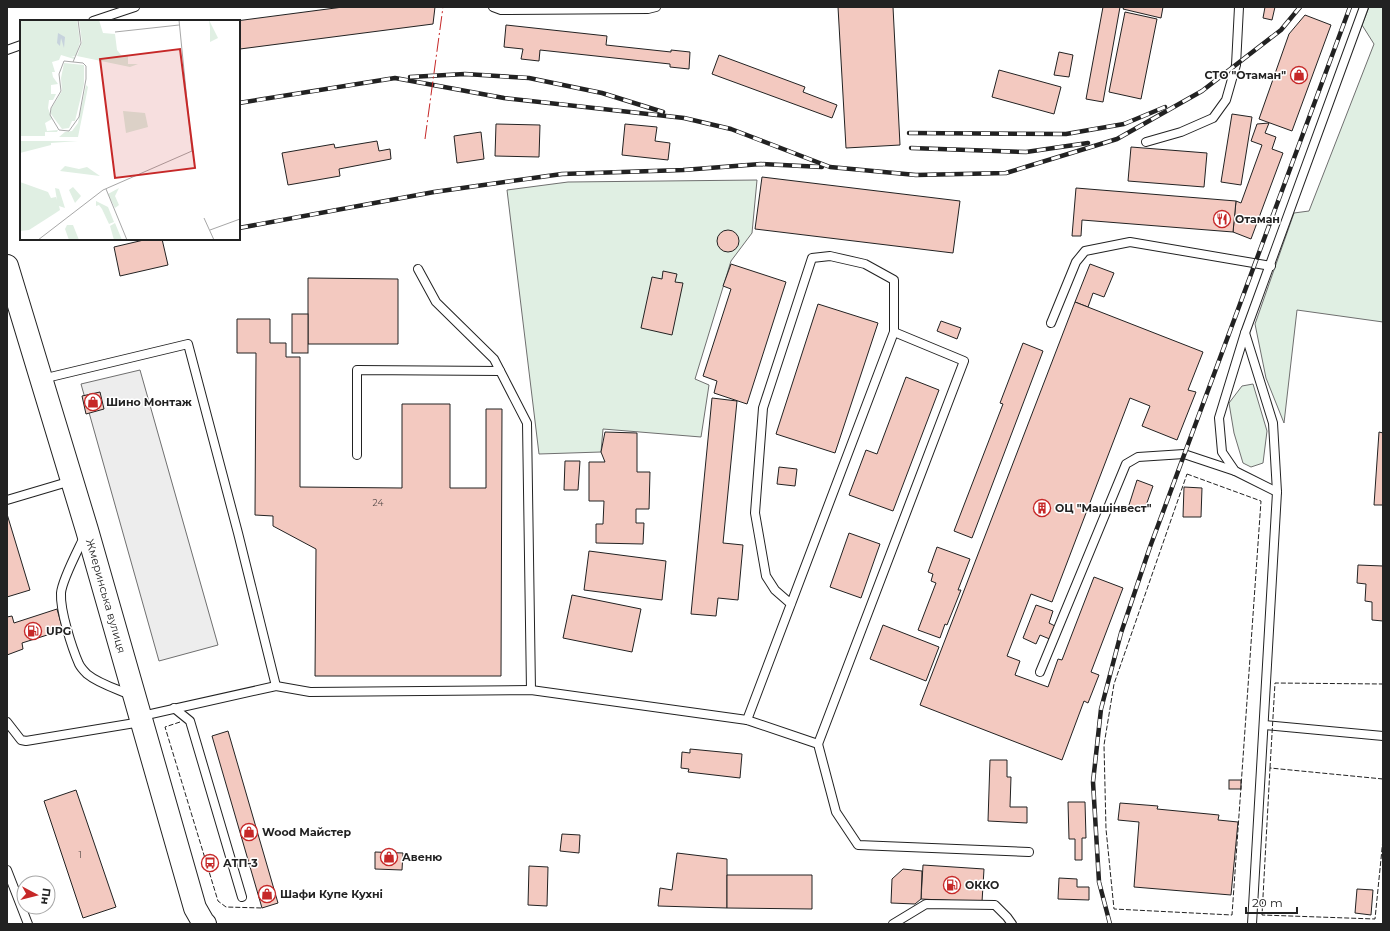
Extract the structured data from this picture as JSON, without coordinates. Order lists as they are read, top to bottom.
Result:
{
  "streets": {
    "main road": ["Жмеринська вулиця"]
  },
  "places": {
    "shop": [
      "СТО \"Отаман\"",
      "Шино Монтаж",
      "Wood Майстер",
      "Авеню",
      "Шафи Купе Кухні"
    ],
    "restaurant": ["Отаман"],
    "building": ["ОЦ \"Машінвест\""],
    "fuel station": ["UPG", "ОККО"],
    "bus stop": ["АТП-3"]
  },
  "house_numbers": ["24", "1"],
  "scale_bar": "20 m",
  "north": "right"
}
